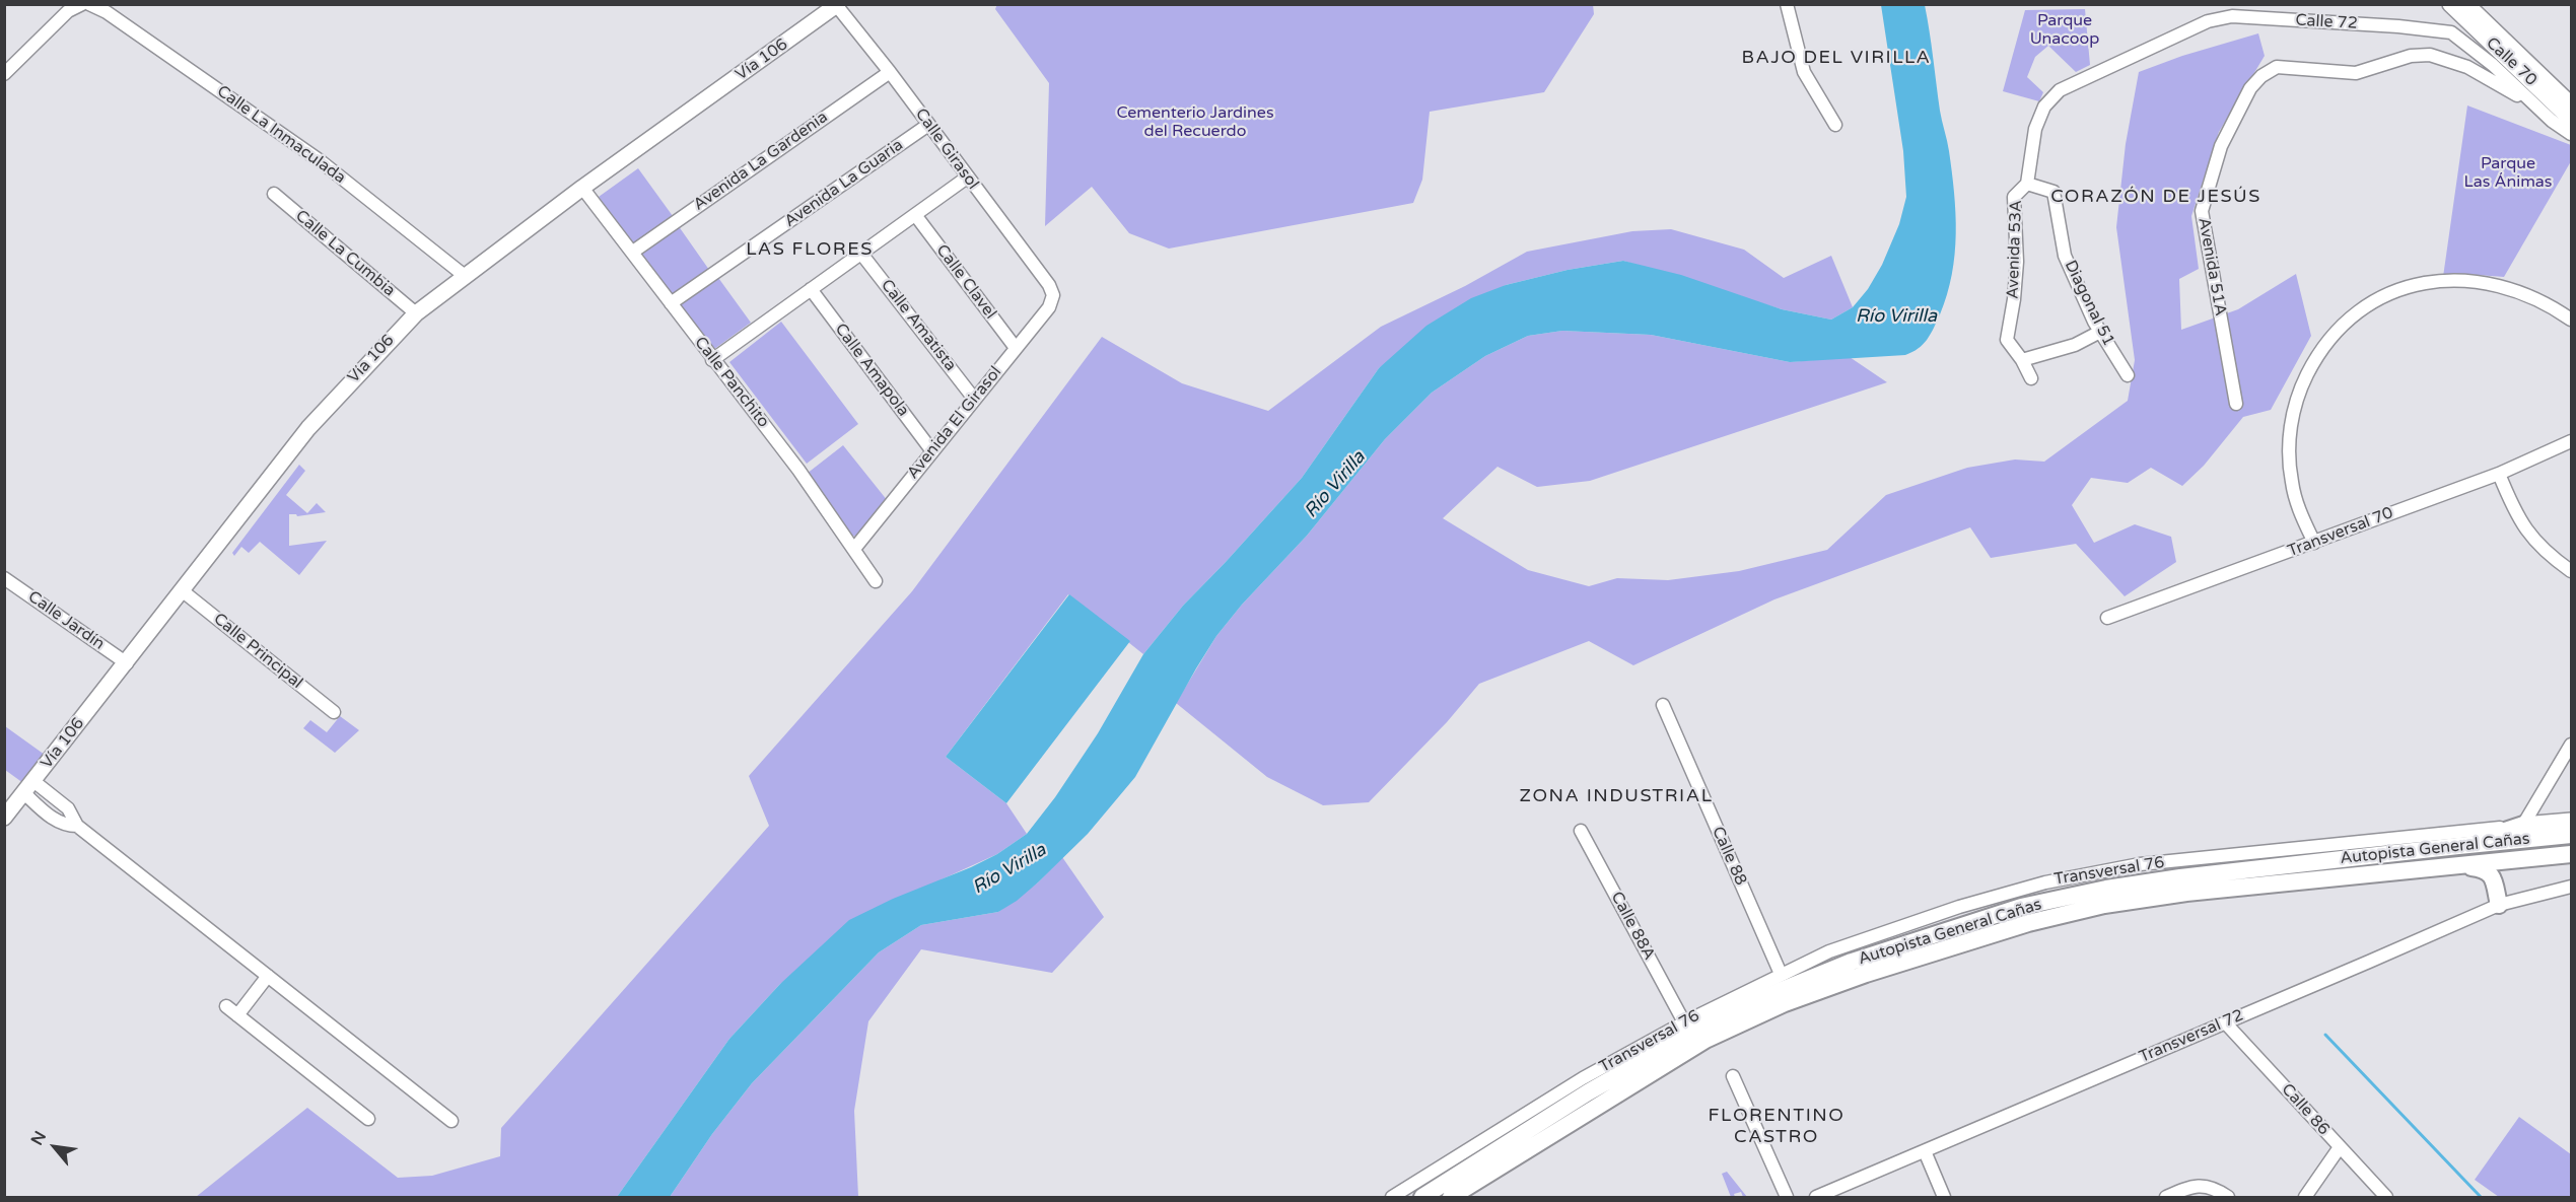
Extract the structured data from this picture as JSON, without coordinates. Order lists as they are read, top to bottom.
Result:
{
  "streets": {
    "highway": ["Autopista General Cañas"],
    "main road": ["Vía 106", "Calle 70", "Transversal 76"],
    "street": [
      "Calle 72",
      "Calle La Inmaculada",
      "Calle Girasol",
      "Avenida La Gardenia",
      "Avenida La Guaria",
      "Avenida 53A",
      "Calle La Cumbia",
      "Avenida 51A",
      "Calle Clavel",
      "Diagonal 51",
      "Calle Amatista",
      "Calle Amapola",
      "Calle Panchito",
      "Avenida El Girasol",
      "Transversal 70",
      "Calle Jardín",
      "Calle Principal",
      "Calle 88",
      "Calle 88A",
      "Transversal 72",
      "Calle 86"
    ]
  },
  "crossings": [
    ["Calle 72", "Avenida 53A"],
    ["Calle 72", "Avenida 51A"],
    ["Vía 106", "Calle La Inmaculada"],
    ["Vía 106", "Calle Girasol"],
    ["Vía 106", "Calle La Cumbia"],
    ["Vía 106", "Calle Panchito"],
    ["Vía 106", "Calle Jardín"],
    ["Vía 106", "Calle Principal"],
    ["Calle Girasol", "Avenida La Gardenia"],
    ["Calle Girasol", "Avenida La Guaria"],
    ["Calle Girasol", "Avenida El Girasol"],
    ["Avenida La Gardenia", "Calle Panchito"],
    ["Avenida La Guaria", "Calle Panchito"],
    ["Avenida 53A", "Diagonal 51"],
    ["Calle Clavel", "Avenida El Girasol"],
    ["Calle Amatista", "Avenida El Girasol"],
    ["Calle Amapola", "Avenida El Girasol"],
    ["Calle Panchito", "Avenida El Girasol"],
    ["Calle 88", "Transversal 76"],
    ["Transversal 76", "Calle 88A"],
    ["Transversal 72", "Calle 86"]
  ],
  "districts": [
    "BAJO DEL VIRILLA",
    "CORAZÓN DE JESÚS",
    "LAS FLORES",
    "ZONA INDUSTRIAL",
    "FLORENTINO CASTRO"
  ],
  "water": ["Río Virilla"],
  "parks": ["Parque Unacoop", "Cementerio Jardines del Recuerdo", "Parque Las Ánimas"],
  "north": "top left"
}
